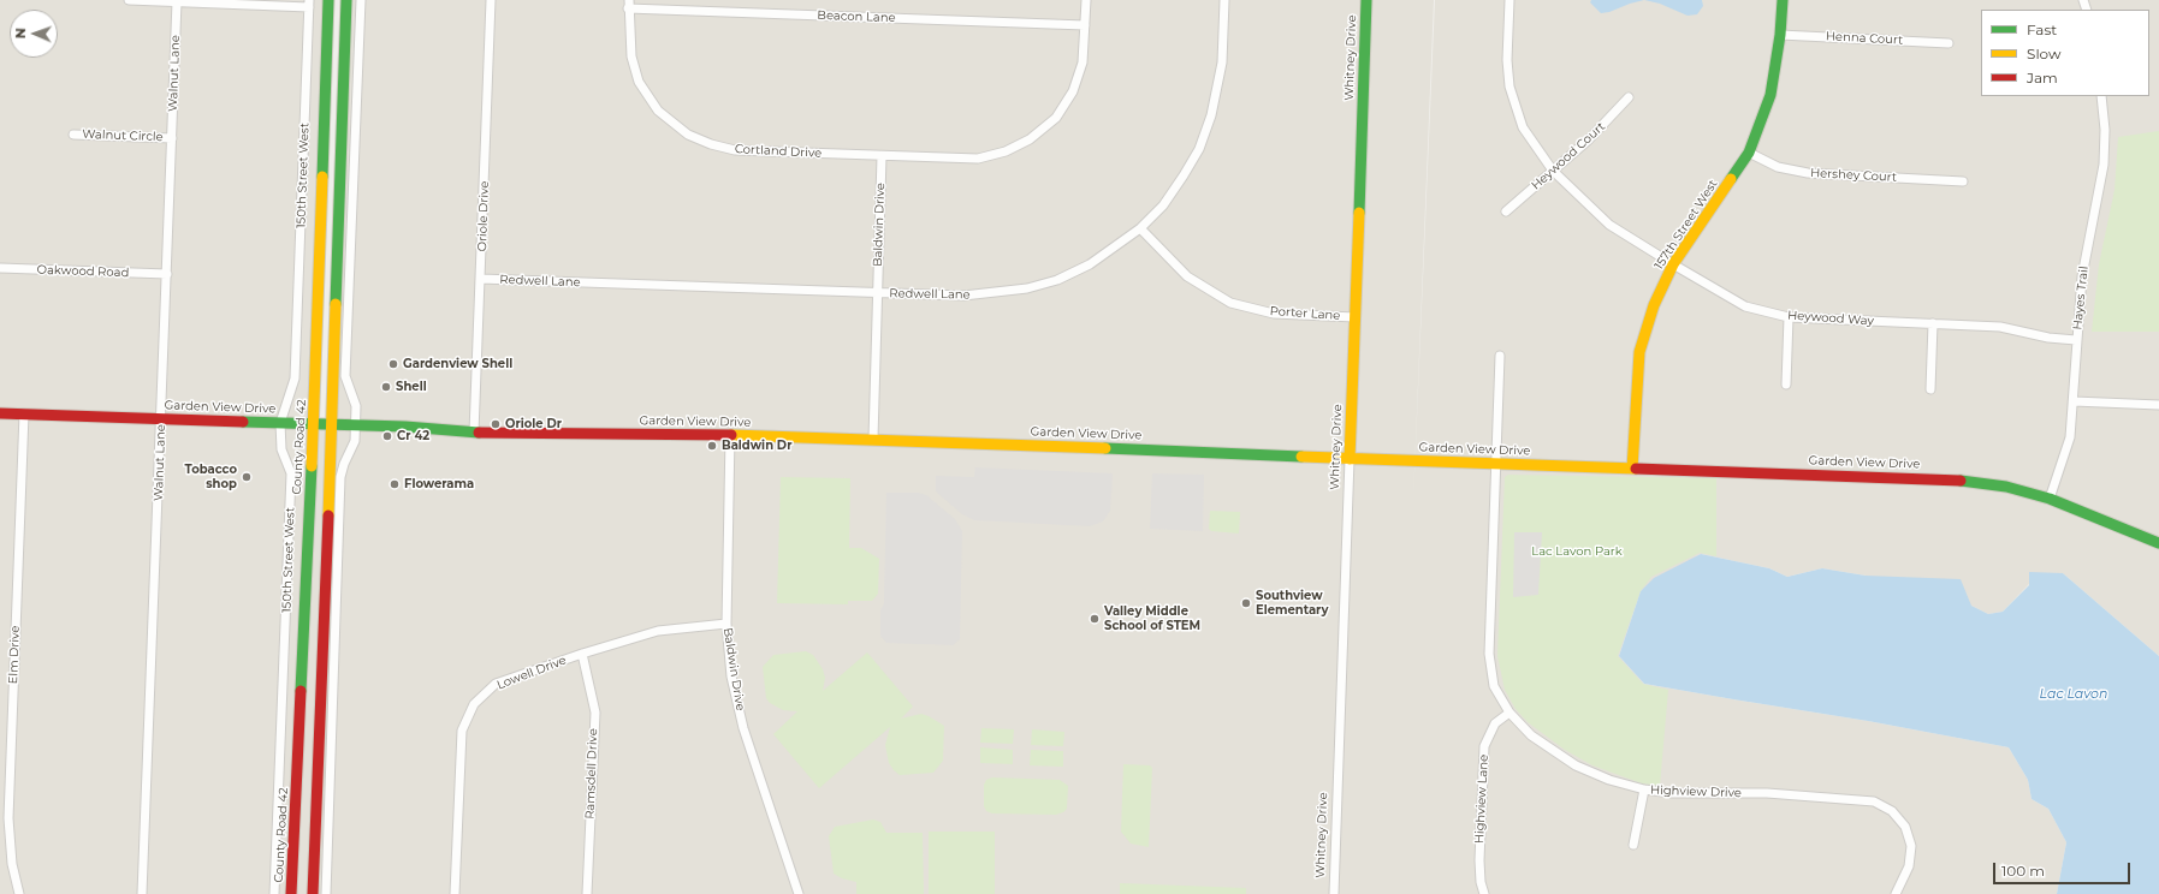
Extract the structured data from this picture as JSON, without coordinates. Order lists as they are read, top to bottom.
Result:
{
  "streets": {
    "main road": [
      "Whitney Drive",
      "157th Street West",
      "Garden View Drive",
      "County Road 42"
    ],
    "street": [
      "Beacon Lane",
      "Henna Court",
      "Walnut Lane",
      "Walnut Circle",
      "Cortland Drive",
      "Heywood Court",
      "150th Street West",
      "Hershey Court",
      "Oriole Drive",
      "Baldwin Drive",
      "Oakwood Road",
      "Redwell Lane",
      "Hayes Trail",
      "Porter Lane",
      "Heywood Way",
      "Elm Drive",
      "Lowell Drive",
      "Ramsdell Drive",
      "Highview Drive",
      "Highview Lane"
    ]
  },
  "crossings": [
    ["Beacon Lane", "Cortland Drive"],
    ["Henna Court", "157th Street West"],
    ["Whitney Drive", "Porter Lane"],
    ["Whitney Drive", "Garden View Drive"],
    ["Walnut Lane", "Walnut Circle"],
    ["Walnut Lane", "Oakwood Road"],
    ["Walnut Lane", "Garden View Drive"],
    ["Cortland Drive", "Baldwin Drive"],
    ["Heywood Court", "Heywood Way"],
    ["150th Street West", "Garden View Drive"],
    ["Hershey Court", "157th Street West"],
    ["Oriole Drive", "Redwell Lane"],
    ["Oriole Drive", "Garden View Drive"],
    ["Baldwin Drive", "Redwell Lane"],
    ["Baldwin Drive", "Garden View Drive"],
    ["Baldwin Drive", "Lowell Drive"],
    ["157th Street West", "Heywood Way"],
    ["157th Street West", "Garden View Drive"],
    ["Redwell Lane", "Porter Lane"],
    ["Hayes Trail", "Heywood Way"],
    ["Hayes Trail", "Garden View Drive"],
    ["Garden View Drive", "County Road 42"],
    ["Garden View Drive", "Elm Drive"],
    ["Garden View Drive", "Highview Drive"],
    ["Lowell Drive", "Ramsdell Drive"],
    ["Highview Drive", "Highview Lane"]
  ],
  "water": ["Lac Lavon"],
  "parks": ["Lac Lavon Park"],
  "places": [
    "Gardenview Shell",
    "Shell",
    "Oriole Dr",
    "Cr 42",
    "Baldwin Dr",
    "Tobacco shop",
    "Flowerama",
    "Southview Elementary",
    "Valley Middle School of STEM"
  ],
  "legend": ["Fast", "Slow", "Jam"],
  "scale_bar": "100 m",
  "north": "left"
}
